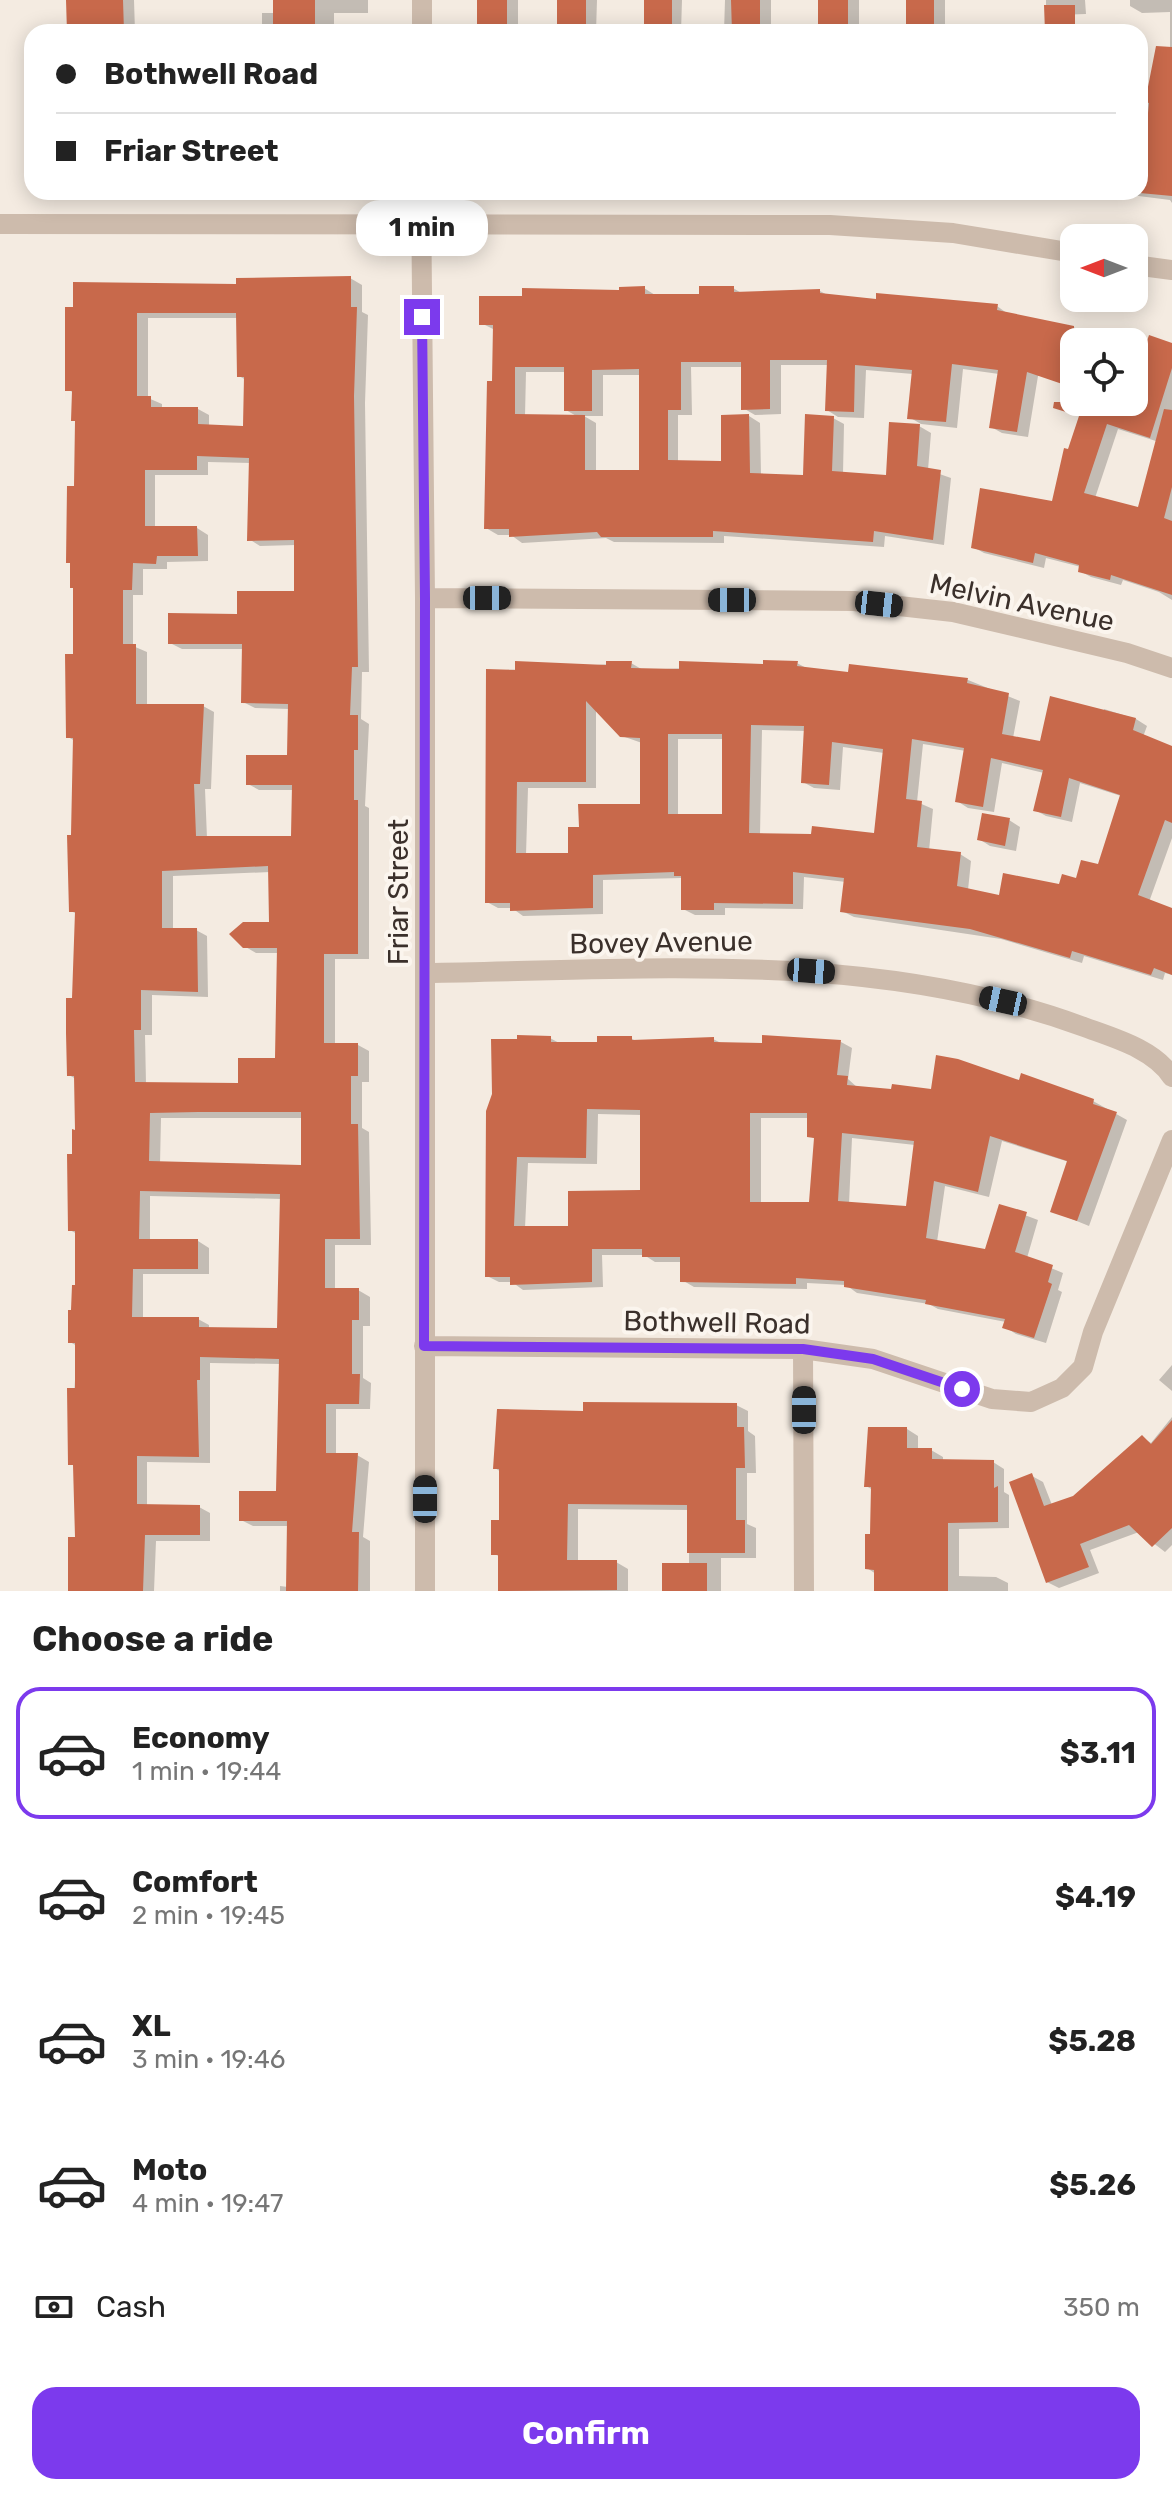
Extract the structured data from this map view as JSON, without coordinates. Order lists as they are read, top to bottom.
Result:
{
  "streets": {
    "street": [
      "Melvin Avenue",
      "Friar Street",
      "Bovey Avenue",
      "Bothwell Road"
    ]
  },
  "crossings": [
    ["Melvin Avenue", "Friar Street"],
    ["Friar Street", "Bovey Avenue"],
    ["Friar Street", "Bothwell Road"]
  ],
  "north": "left",
  "page": {
    "banner": ["Bothwell Road", "Friar Street"],
    "bubble": "1 min",
    "heading": "Choose a ride",
    "list": [
      {
        "name": "Economy",
        "note": "1 min · 19:44",
        "value": "$3.11"
      },
      {
        "name": "Comfort",
        "note": "2 min · 19:45",
        "value": "$4.19"
      },
      {
        "name": "XL",
        "note": "3 min · 19:46",
        "value": "$5.28"
      },
      {
        "name": "Moto",
        "note": "4 min · 19:47",
        "value": "$5.26"
      }
    ],
    "pay": ["Cash", "350 m"],
    "buttons": "Confirm"
  }
}
